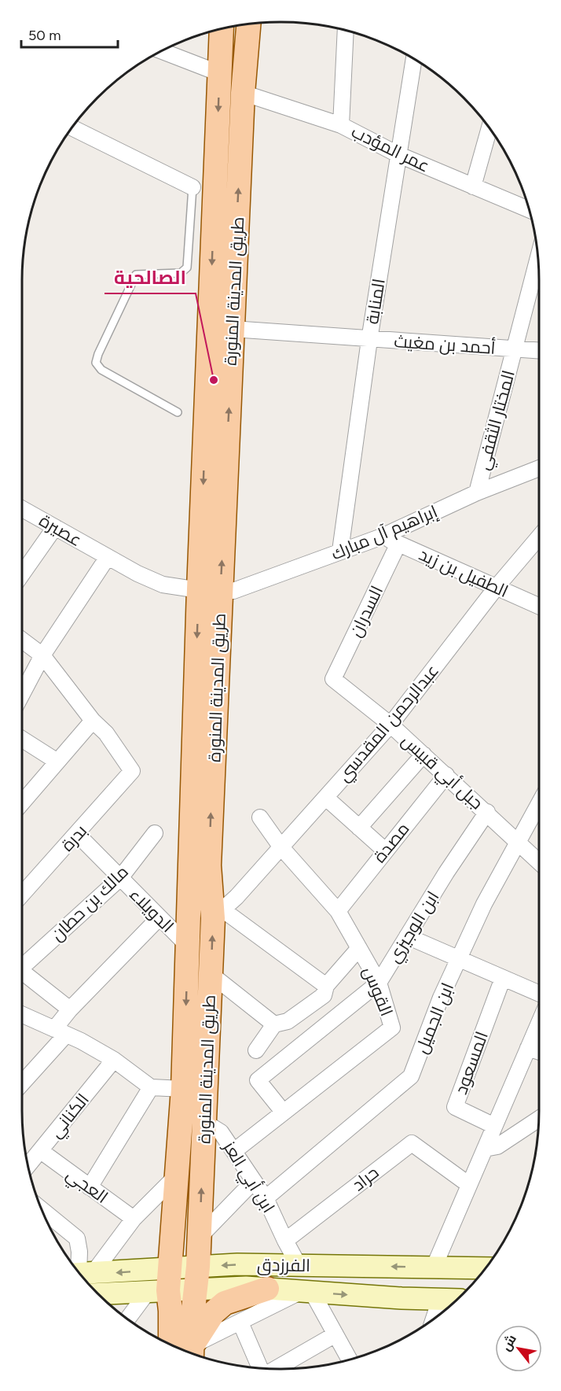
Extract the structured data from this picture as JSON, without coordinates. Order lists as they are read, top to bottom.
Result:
{
  "streets": {
    "main road": ["طريق المدينة المنورة", "الفرزدق"],
    "street": [
      "عمر المؤدب",
      "المنابة",
      "أحمد بن مغيث",
      "المختار الثقفي",
      "عصيرة",
      "إبراهيم آل مبارك",
      "الطفيل بن زيد",
      "السدران",
      "عبدالرحمن المقدسي",
      "جبل أبي قبيس",
      "بدرة",
      "مصدة",
      "مالك بن حطان",
      "الدويلاء",
      "ابن الوجيزي",
      "القوس",
      "ابن الجميل",
      "المسعود",
      "الكناني",
      "ابن أبي العز",
      "حراد",
      "العجي"
    ]
  },
  "crossings": [
    ["عمر المؤدب", "طريق المدينة المنورة"],
    ["عمر المؤدب", "المنابة"],
    ["طريق المدينة المنورة", "أحمد بن مغيث"],
    ["طريق المدينة المنورة", "عصيرة"],
    ["طريق المدينة المنورة", "إبراهيم آل مبارك"],
    ["طريق المدينة المنورة", "عبدالرحمن المقدسي"],
    ["طريق المدينة المنورة", "الدويلاء"],
    ["طريق المدينة المنورة", "ابن أبي العز"],
    ["طريق المدينة المنورة", "الفرزدق"],
    ["المنابة", "أحمد بن مغيث"],
    ["المنابة", "إبراهيم آل مبارك"],
    ["أحمد بن مغيث", "المختار الثقفي"],
    ["المختار الثقفي", "إبراهيم آل مبارك"],
    ["عصيرة", "إبراهيم آل مبارك"],
    ["إبراهيم آل مبارك", "الطفيل بن زيد"],
    ["الطفيل بن زيد", "السدران"],
    ["الطفيل بن زيد", "عبدالرحمن المقدسي"],
    ["السدران", "جبل أبي قبيس"],
    ["عبدالرحمن المقدسي", "جبل أبي قبيس"],
    ["عبدالرحمن المقدسي", "القوس"],
    ["جبل أبي قبيس", "مصدة"],
    ["جبل أبي قبيس", "ابن الوجيزي"],
    ["جبل أبي قبيس", "ابن الجميل"],
    ["بدرة", "الدويلاء"],
    ["مصدة", "القوس"],
    ["مالك بن حطان", "الدويلاء"],
    ["ابن الوجيزي", "القوس"],
    ["القوس", "ابن أبي العز"],
    ["ابن الجميل", "ابن أبي العز"],
    ["الكناني", "العجي"],
    ["ابن أبي العز", "حراد"]
  ],
  "places": ["الصالحية"],
  "scale_bar": "50 m",
  "north": "top left"
}
